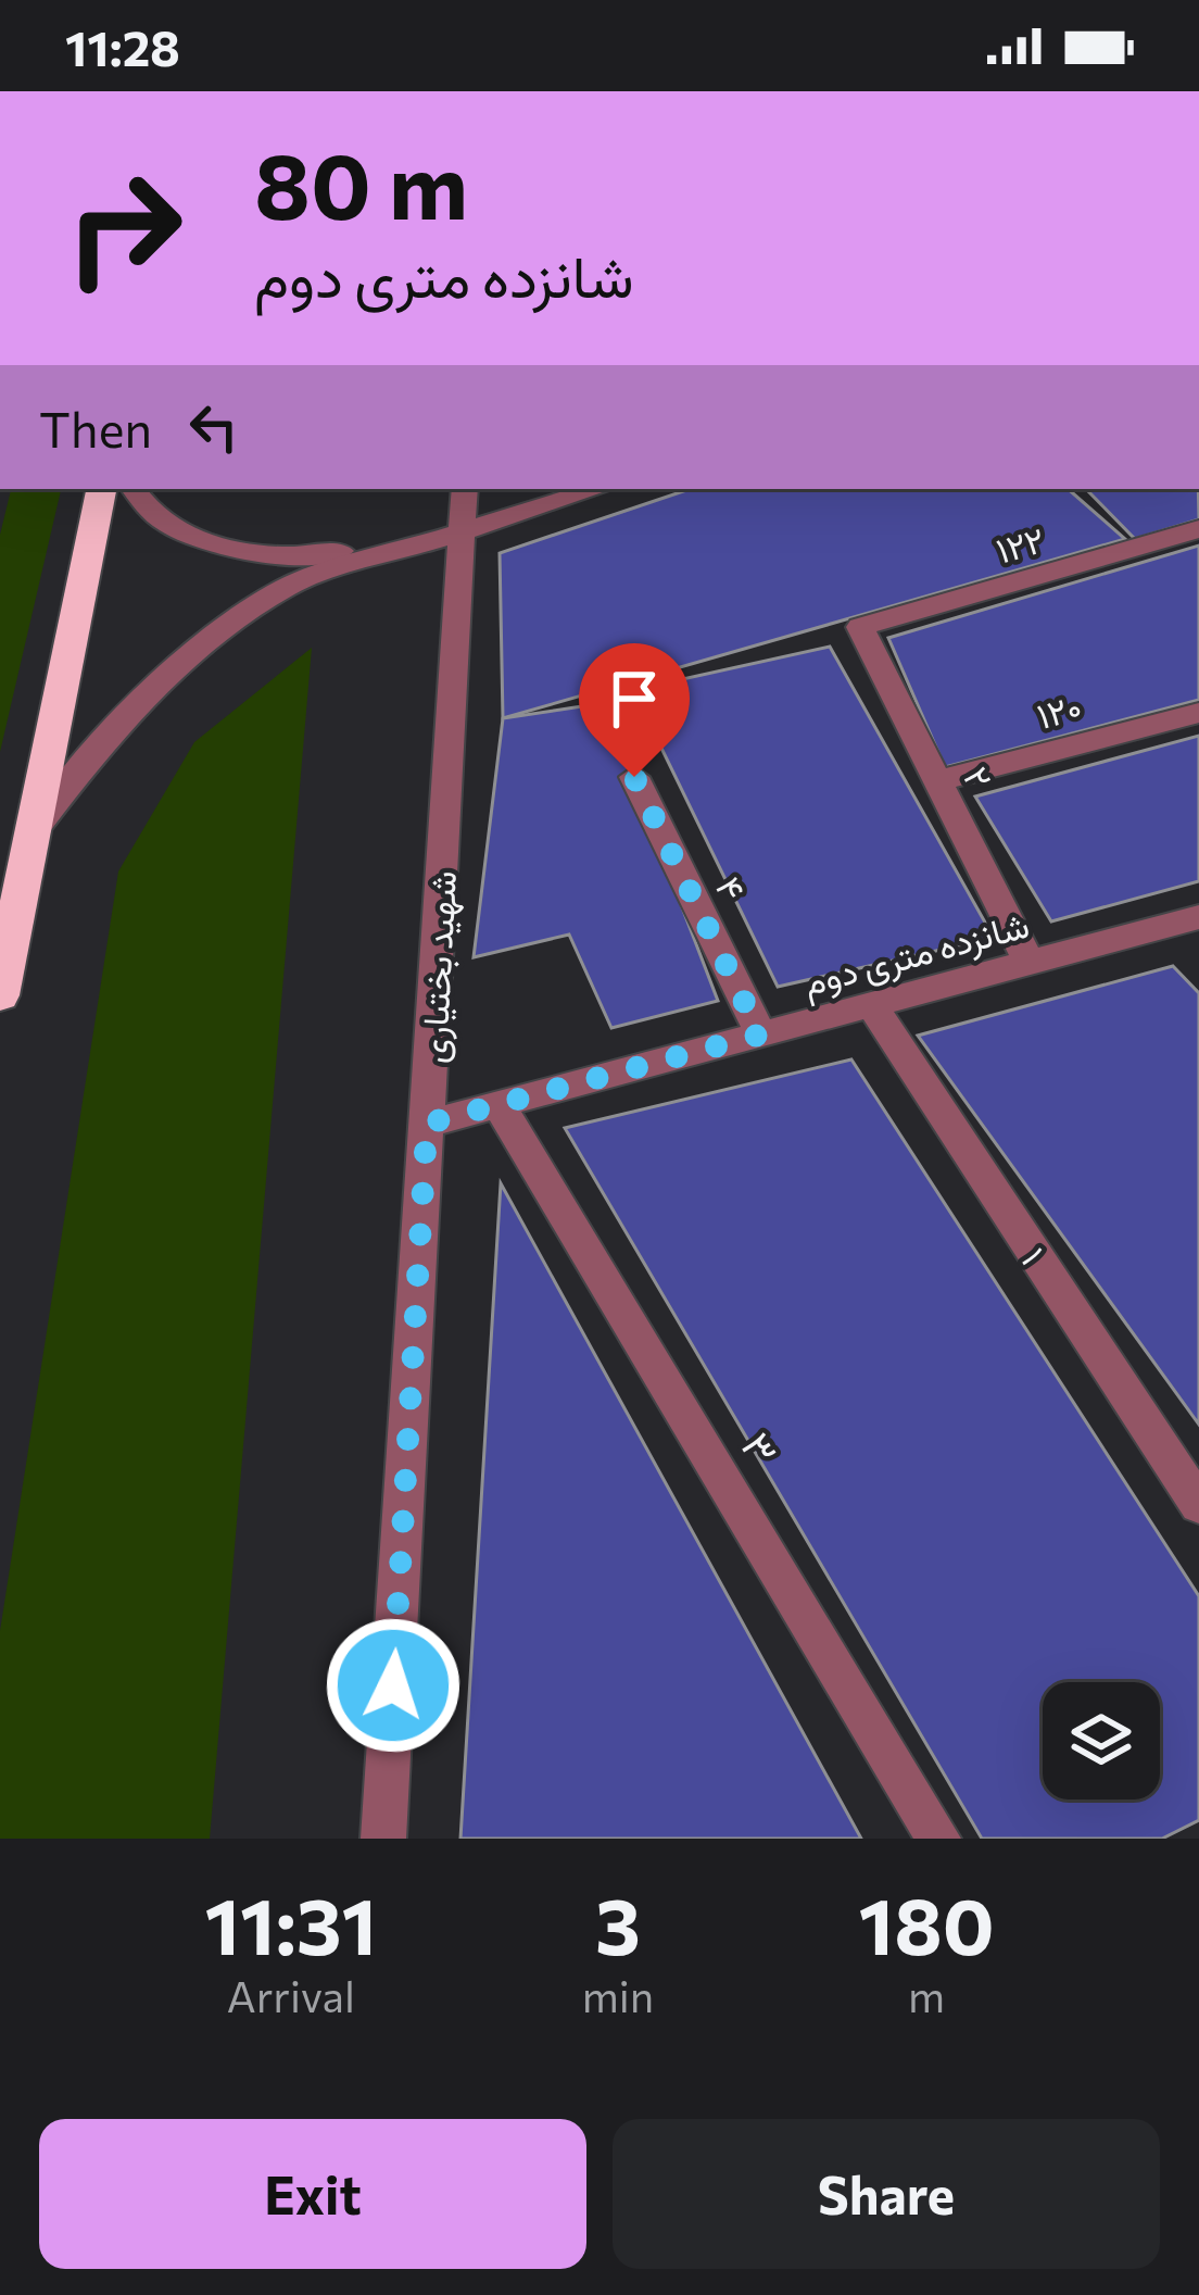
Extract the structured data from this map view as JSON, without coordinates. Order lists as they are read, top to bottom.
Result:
{
  "streets": {
    "street": [
      "۱۲۲",
      "۱۲۰",
      "۲",
      "۴",
      "شانزده متری دوم",
      "شهید بختیاری",
      "۱",
      "۳"
    ]
  },
  "crossings": [
    ["۱۲۲", "۲"],
    ["۱۲۰", "۲"],
    ["۲", "شانزده متری دوم"],
    ["۴", "شانزده متری دوم"],
    ["شانزده متری دوم", "شهید بختیاری"],
    ["شانزده متری دوم", "۱"],
    ["شانزده متری دوم", "۳"]
  ],
  "page": {
    "status": "11:28",
    "turn": ["80 m", "شانزده متری دوم"],
    "then": "Then",
    "eta": [
      "11:31",
      "Arrival",
      "3",
      "min",
      "180",
      "m"
    ],
    "buttons": ["Exit", "Share"]
  }
}
